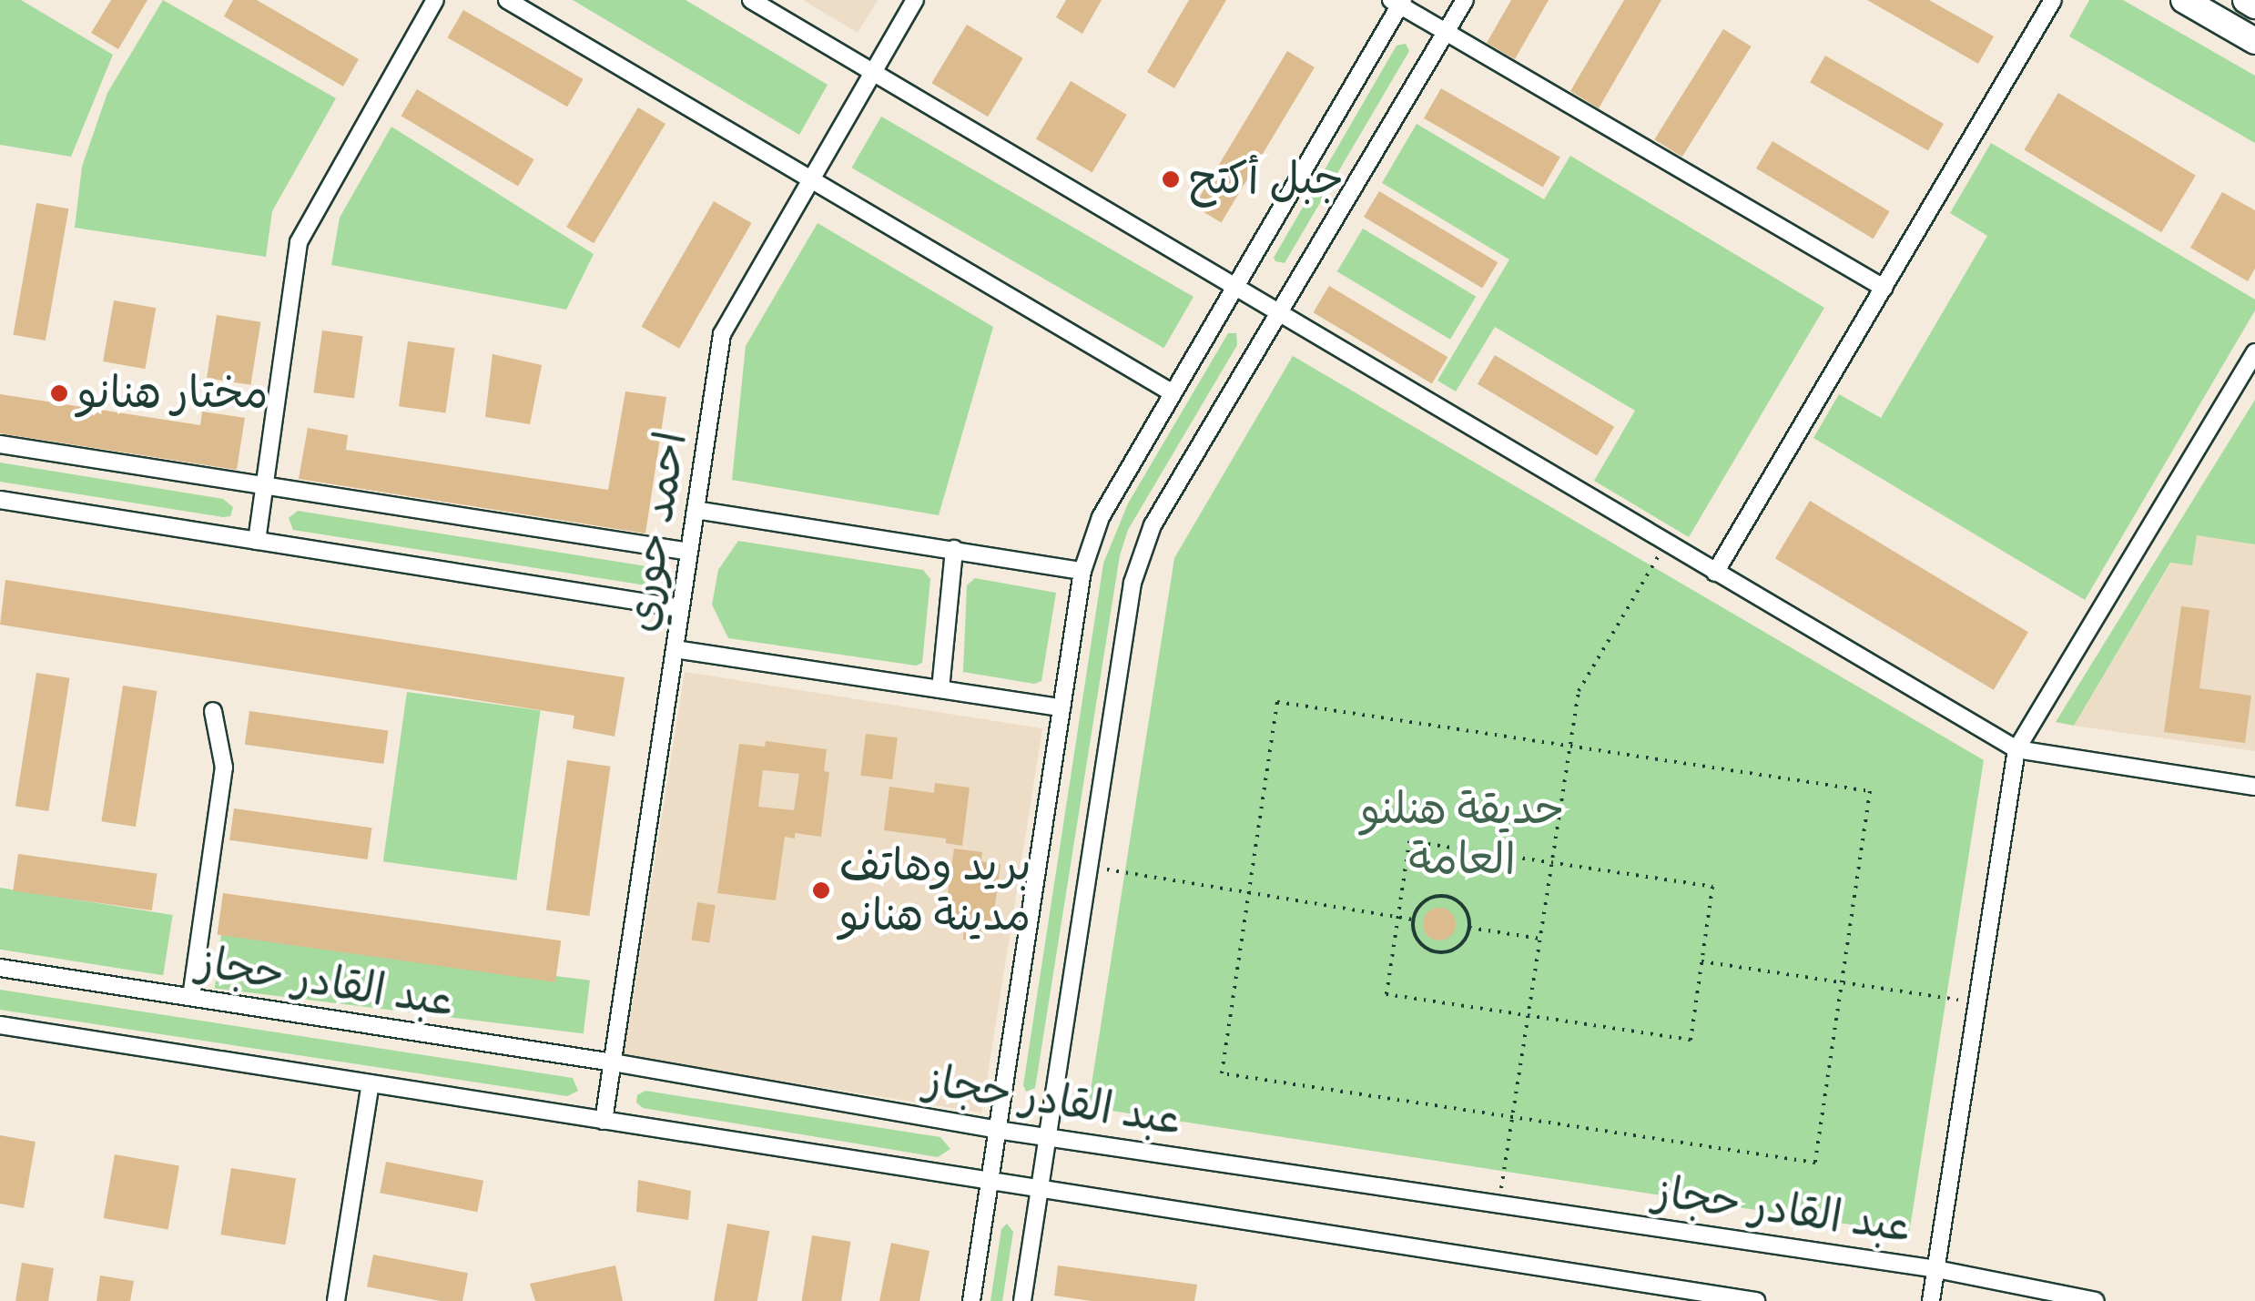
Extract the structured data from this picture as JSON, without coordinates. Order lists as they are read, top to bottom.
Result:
{
  "streets": {
    "street": ["احمد حوري", "عبد القادر حجاز"]
  },
  "crossings": [
    ["احمد حوري", "عبد القادر حجاز"]
  ],
  "parks": ["حديقة هنلنو العامة"],
  "places": ["جبل أكتح", "مختار هنانو", "بريد وهاتف مدينة هنانو"]
}
